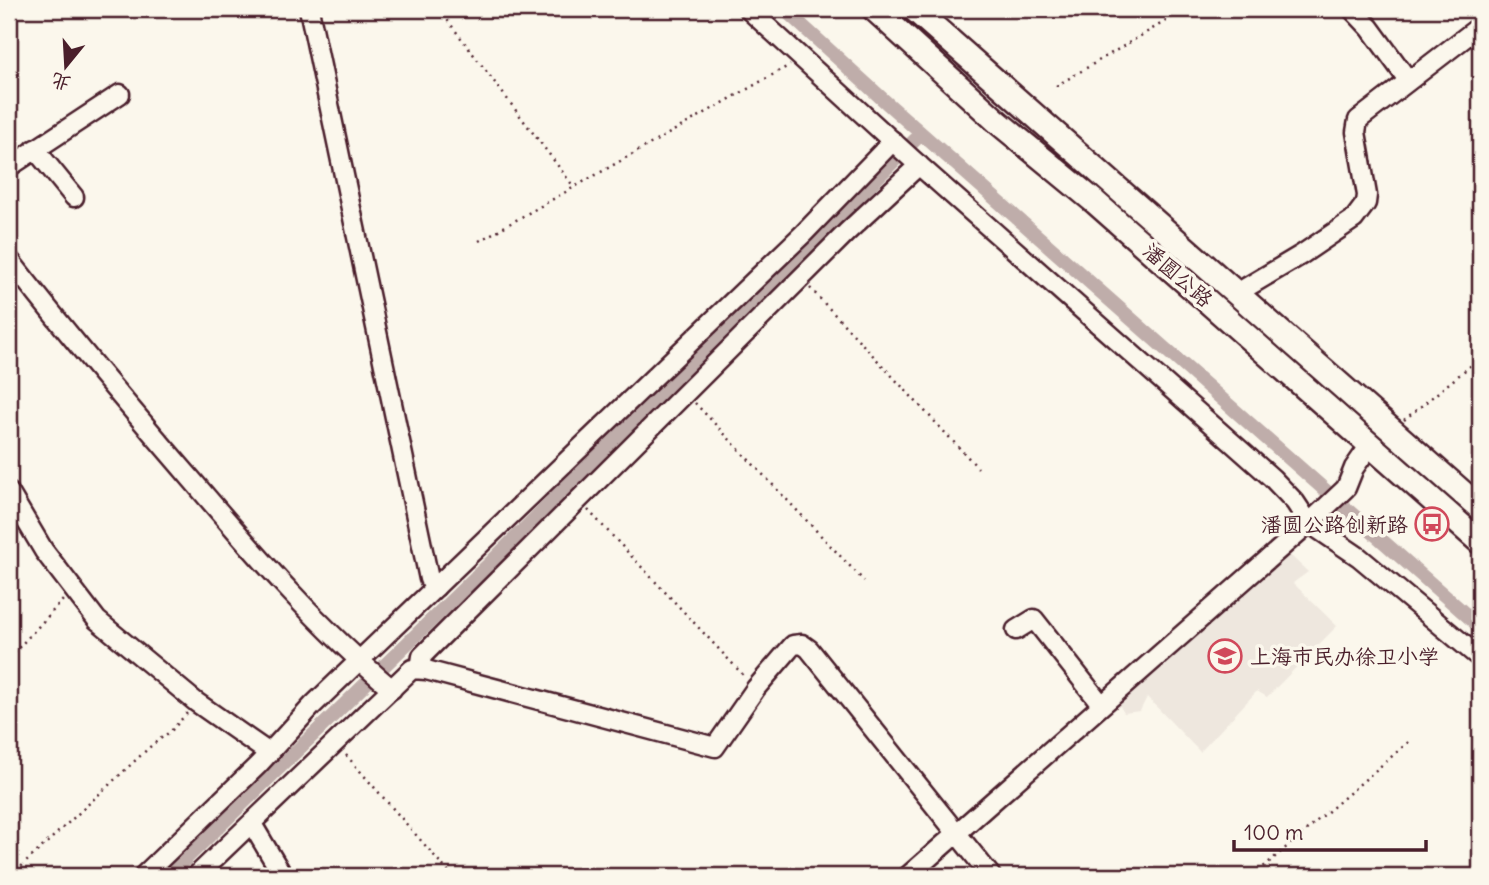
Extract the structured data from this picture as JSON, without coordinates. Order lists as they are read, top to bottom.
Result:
{
  "streets": {
    "main road": ["潘圆公路"]
  },
  "places": {
    "bus stop": ["潘圆公路创新路"],
    "school or university": ["上海市民办徐卫小学"]
  },
  "scale_bar": "100 m",
  "north": "bottom"
}
